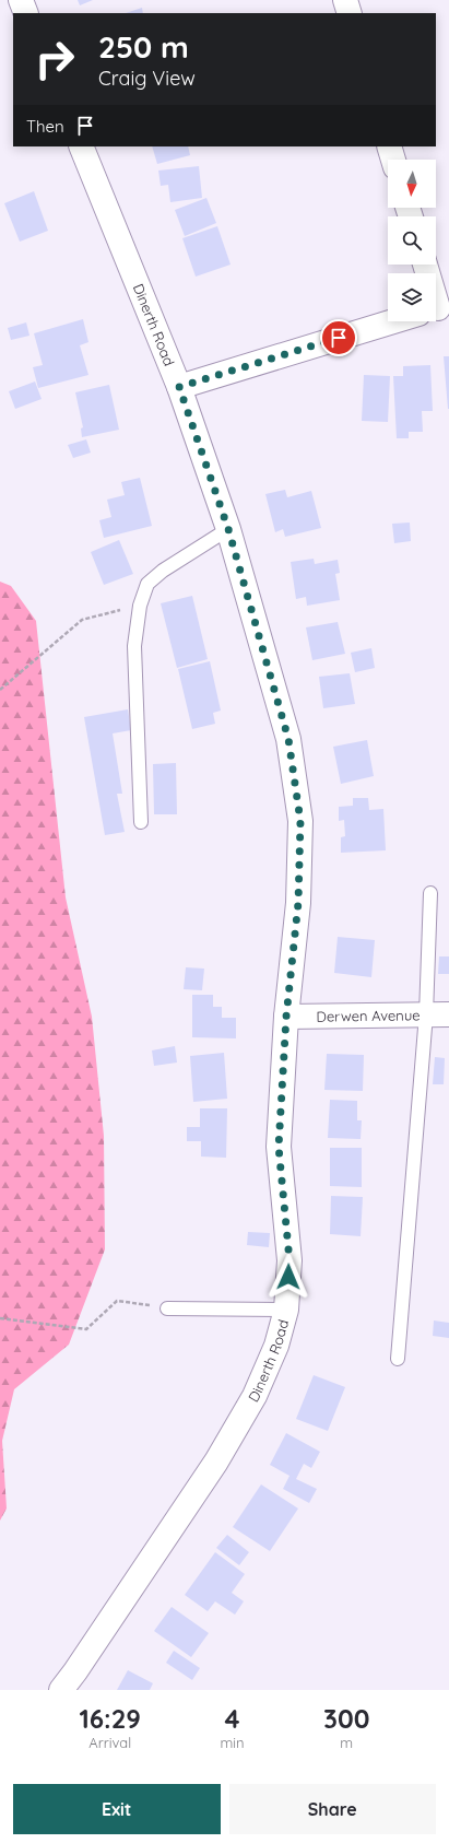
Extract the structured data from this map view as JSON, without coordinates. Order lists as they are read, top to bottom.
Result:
{
  "streets": {
    "street": ["Dinerth Road", "Derwen Avenue"]
  },
  "crossings": [
    ["Dinerth Road", "Derwen Avenue"]
  ],
  "north": "bottom",
  "page": {
    "turn": ["250 m", "Craig View"],
    "then": "Then",
    "eta": [
      "16:29",
      "Arrival",
      "4",
      "min",
      "300",
      "m"
    ],
    "buttons": ["Exit", "Share"]
  }
}
